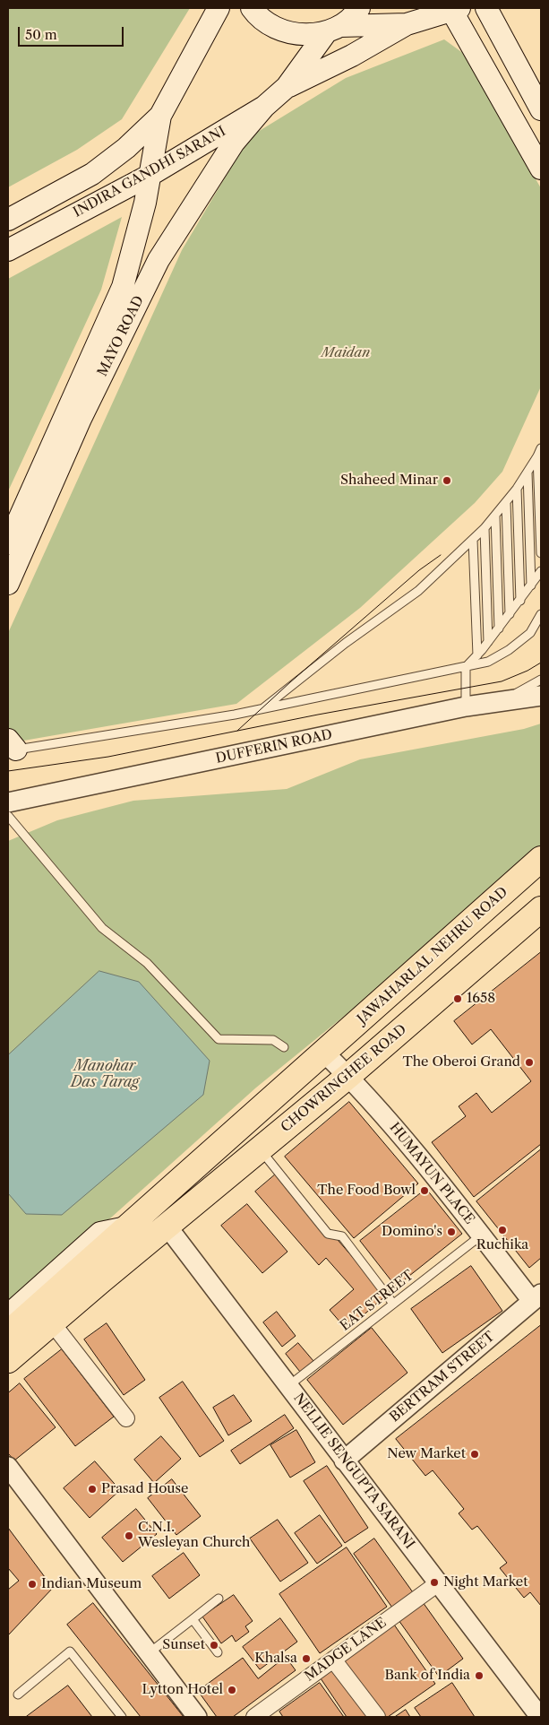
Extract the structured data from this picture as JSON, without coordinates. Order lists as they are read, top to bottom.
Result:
{
  "streets": {
    "main road": [
      "INDIRA GANDHI SARANI",
      "MAYO ROAD",
      "JAWAHARLAL NEHRU ROAD",
      "CHOWRINGHEE ROAD"
    ],
    "street": [
      "DUFFERIN ROAD",
      "HUMAYUN PLACE",
      "BERTRAM STREET",
      "NELLIE SENGUPTA SARANI",
      "MADGE LANE"
    ],
    "lane": ["EAT STREET"]
  },
  "crossings": [
    ["INDIRA GANDHI SARANI", "MAYO ROAD"],
    ["JAWAHARLAL NEHRU ROAD", "HUMAYUN PLACE"],
    ["CHOWRINGHEE ROAD", "HUMAYUN PLACE"],
    ["CHOWRINGHEE ROAD", "NELLIE SENGUPTA SARANI"],
    ["HUMAYUN PLACE", "EAT STREET"],
    ["HUMAYUN PLACE", "BERTRAM STREET"],
    ["EAT STREET", "NELLIE SENGUPTA SARANI"],
    ["BERTRAM STREET", "NELLIE SENGUPTA SARANI"],
    ["NELLIE SENGUPTA SARANI", "MADGE LANE"]
  ],
  "water": ["Manohar Das Tarag"],
  "parks": ["Maidan"],
  "places": [
    "Shaheed Minar",
    "1658",
    "The Oberoi Grand",
    "The Food Bowl",
    "Ruchika",
    "Domino's",
    "New Market",
    "Prasad House",
    "C.N.I. Wesleyan Church",
    "Night Market",
    "Indian Museum",
    "Sunset",
    "Khalsa",
    "Bank of India",
    "Lytton Hotel"
  ],
  "scale_bar": "50 m"
}
